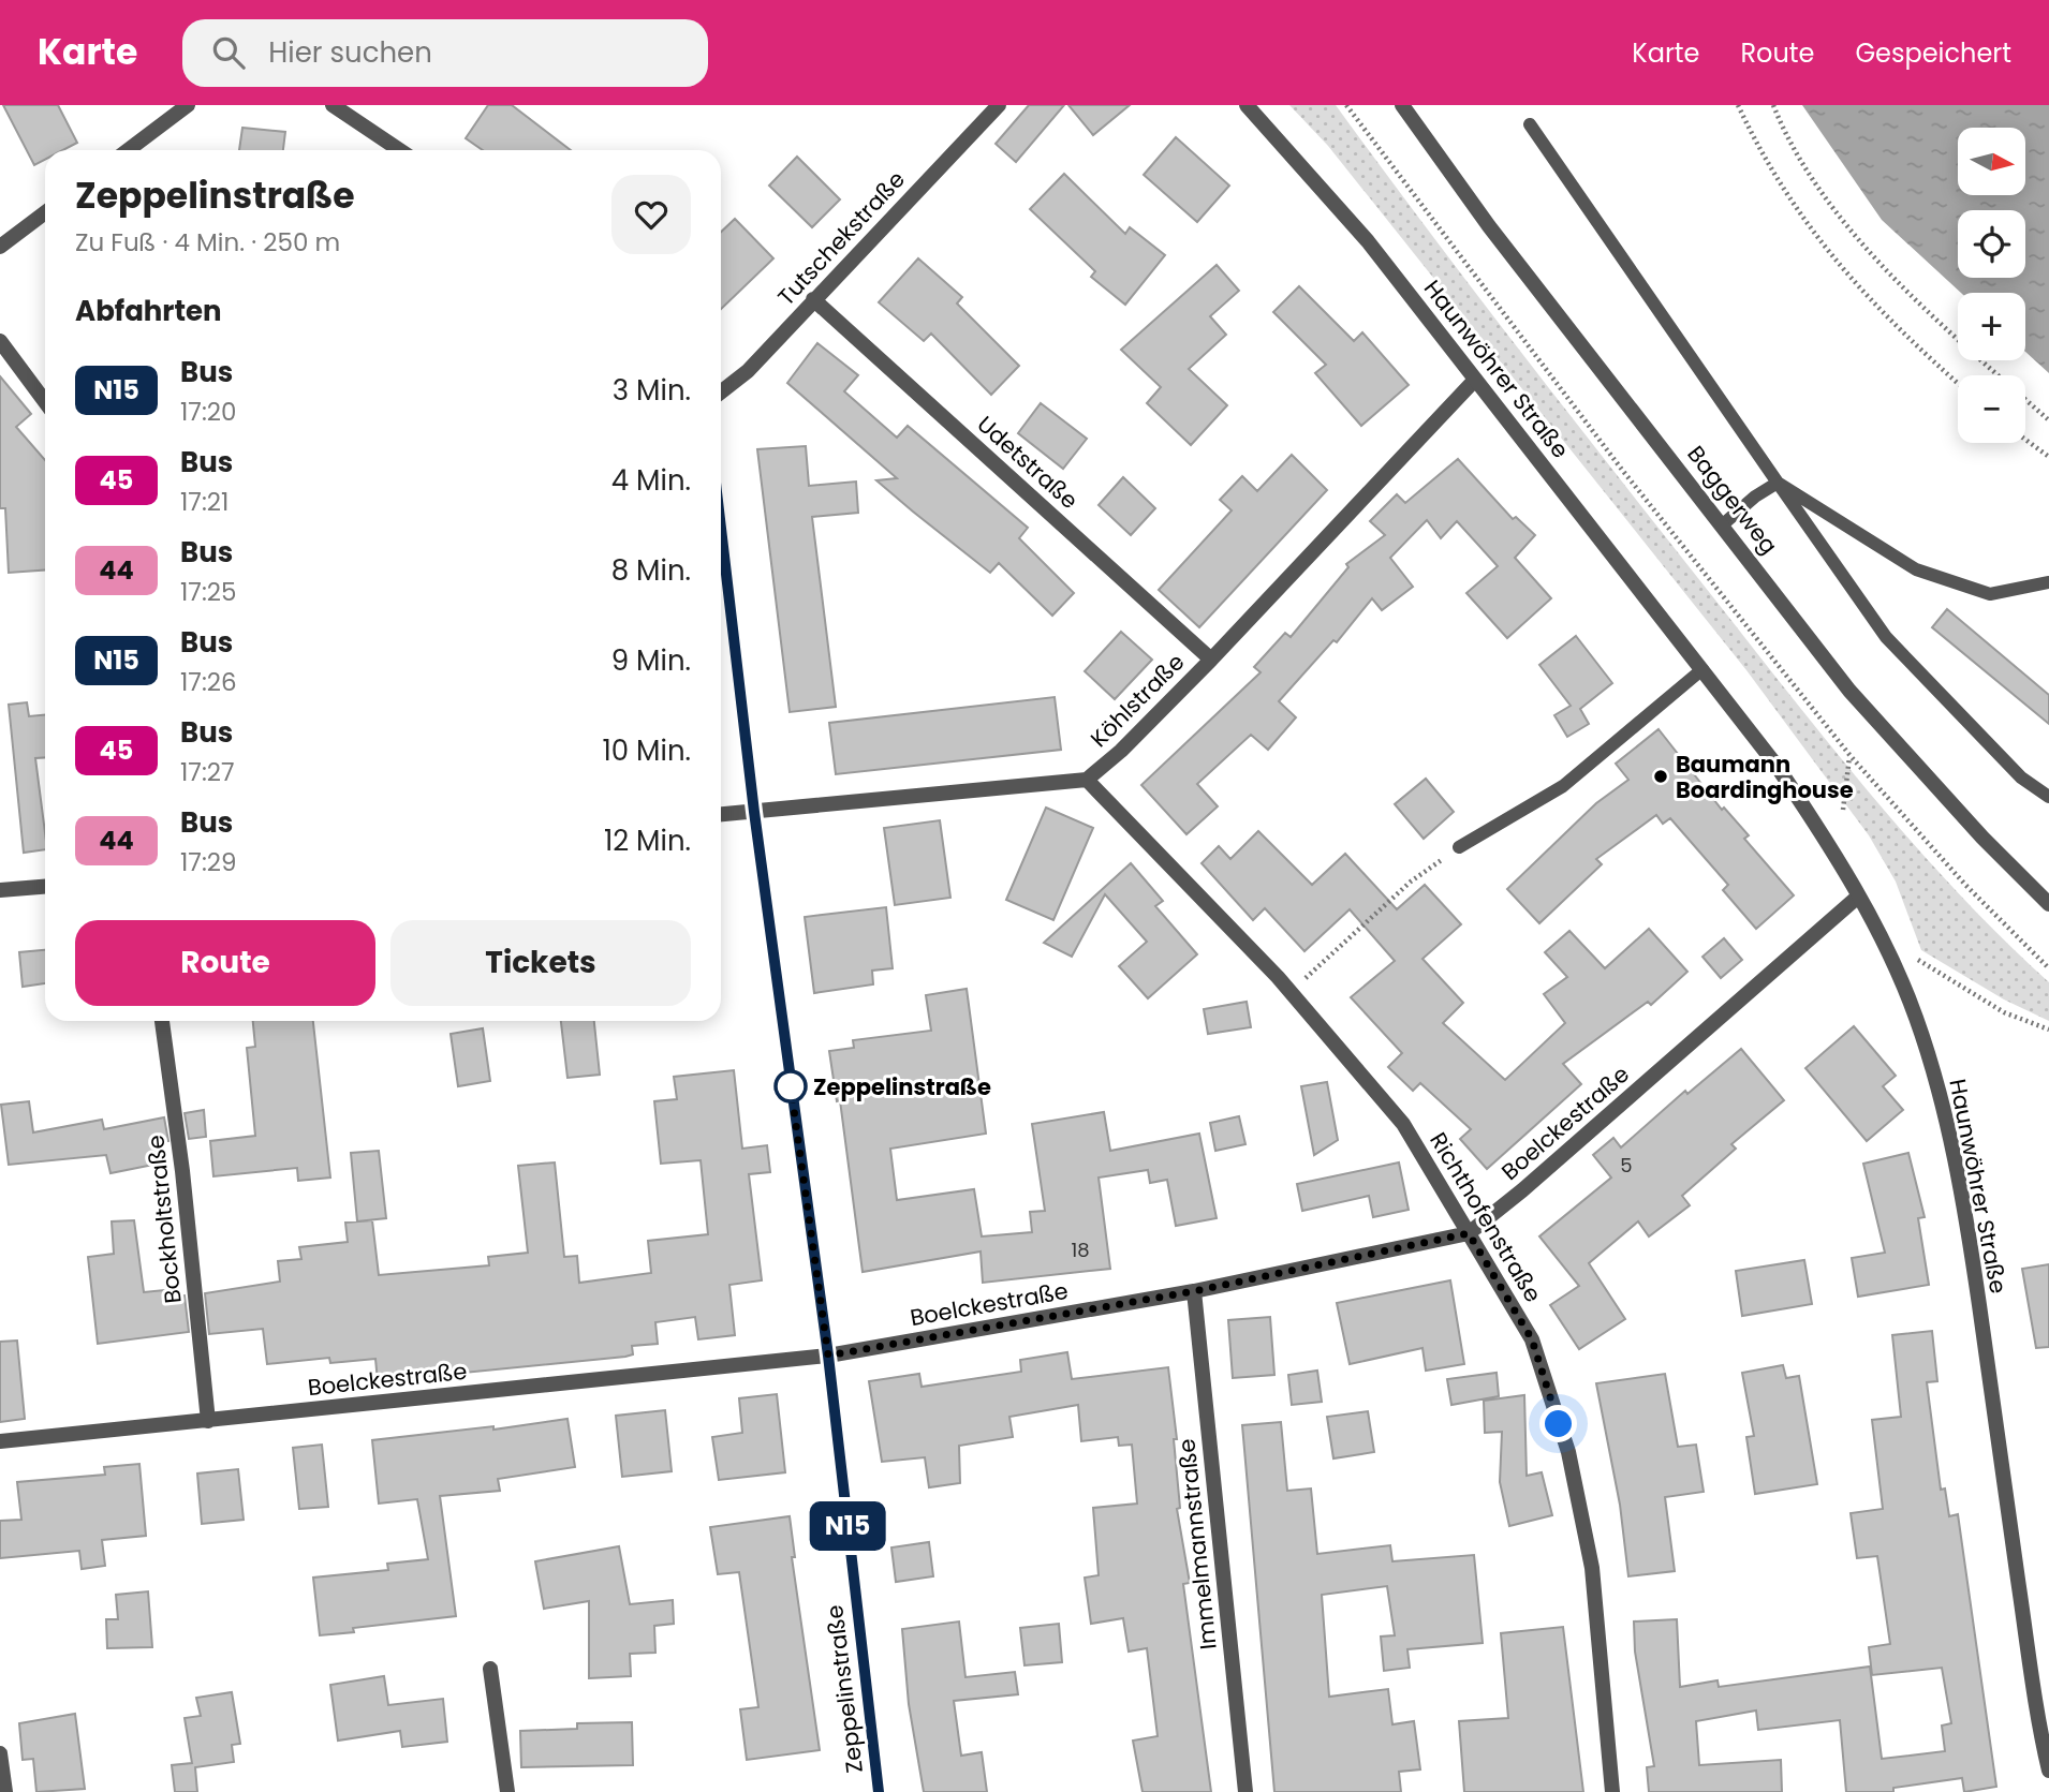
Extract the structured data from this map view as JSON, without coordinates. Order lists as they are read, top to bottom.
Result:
{
  "streets": {
    "street": [
      "Tutschekstraße",
      "Haunwöhrer Straße",
      "Udetstraße",
      "Baggerweg",
      "Köhlstraße",
      "Boelckestraße",
      "Richthofenstraße",
      "Bockholtstraße",
      "Immelmannstraße",
      "Zeppelinstraße"
    ]
  },
  "crossings": [
    ["Tutschekstraße", "Udetstraße"],
    ["Haunwöhrer Straße", "Köhlstraße"],
    ["Haunwöhrer Straße", "Boelckestraße"],
    ["Udetstraße", "Köhlstraße"],
    ["Köhlstraße", "Richthofenstraße"],
    ["Köhlstraße", "Zeppelinstraße"],
    ["Boelckestraße", "Richthofenstraße"],
    ["Boelckestraße", "Bockholtstraße"],
    ["Boelckestraße", "Immelmannstraße"],
    ["Boelckestraße", "Zeppelinstraße"]
  ],
  "places": ["Baumann Boardinghouse", "Zeppelinstraße"],
  "lines": ["bus line N15"],
  "house_numbers": ["5", "18"],
  "north": "right",
  "page": {
    "header": "Karte",
    "search": "Hier suchen",
    "nav": ["Karte", "Route", "Gespeichert"],
    "on_map": "N15",
    "map_buttons": ["+", "−"],
    "heading": [
      ["Zeppelinstraße", "Zu Fuß · 4 Min. · 250 m"],
      "Abfahrten"
    ],
    "list": [
      {
        "mark": "N15",
        "name": "Bus",
        "note": "17:20",
        "value": "3 Min."
      },
      {
        "mark": "45",
        "name": "Bus",
        "note": "17:21",
        "value": "4 Min."
      },
      {
        "mark": "44",
        "name": "Bus",
        "note": "17:25",
        "value": "8 Min."
      },
      {
        "mark": "N15",
        "name": "Bus",
        "note": "17:26",
        "value": "9 Min."
      },
      {
        "mark": "45",
        "name": "Bus",
        "note": "17:27",
        "value": "10 Min."
      },
      {
        "mark": "44",
        "name": "Bus",
        "note": "17:29",
        "value": "12 Min."
      }
    ],
    "buttons": ["Route", "Tickets"]
  }
}
